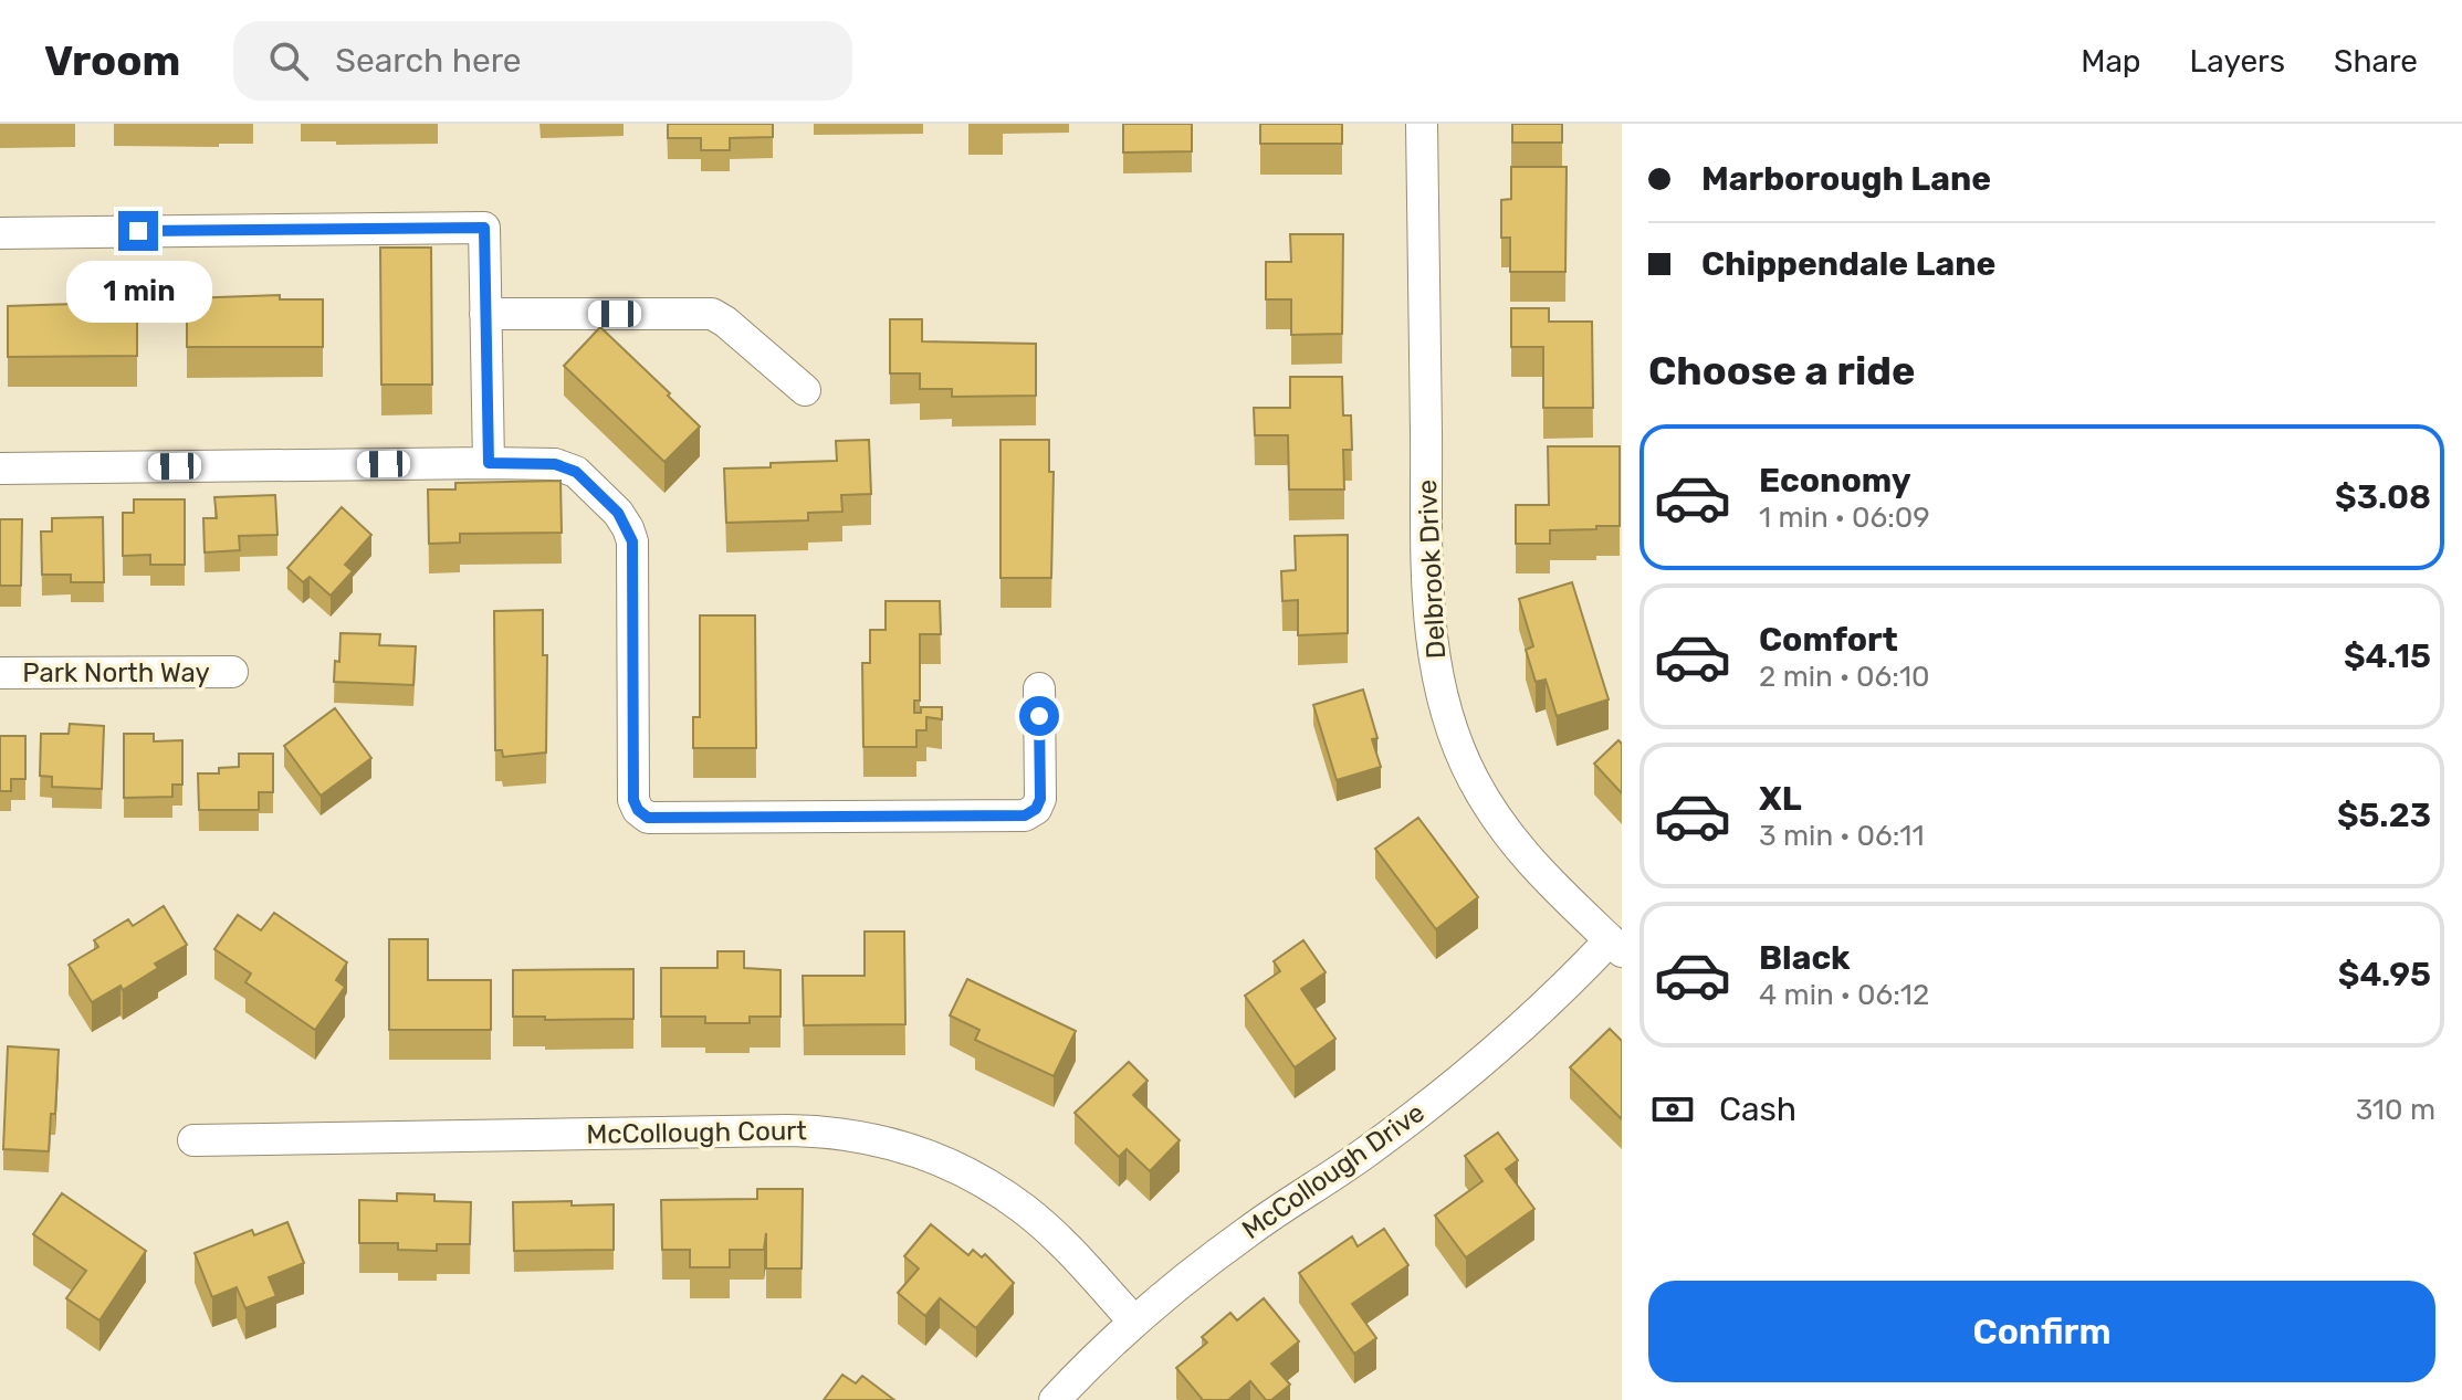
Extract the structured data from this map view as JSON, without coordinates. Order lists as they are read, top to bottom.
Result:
{
  "streets": {
    "street": [
      "Delbrook Drive",
      "Park North Way",
      "McCollough Court",
      "McCollough Drive"
    ]
  },
  "crossings": [
    ["Delbrook Drive", "McCollough Drive"],
    ["McCollough Court", "McCollough Drive"]
  ],
  "page": {
    "header": "Vroom",
    "search": "Search here",
    "nav": ["Map", "Layers", "Share"],
    "banner": ["Marborough Lane", "Chippendale Lane"],
    "bubble": "1 min",
    "heading": "Choose a ride",
    "list": [
      {
        "name": "Economy",
        "note": "1 min · 06:09",
        "value": "$3.08"
      },
      {
        "name": "Comfort",
        "note": "2 min · 06:10",
        "value": "$4.15"
      },
      {
        "name": "XL",
        "note": "3 min · 06:11",
        "value": "$5.23"
      },
      {
        "name": "Black",
        "note": "4 min · 06:12",
        "value": "$4.95"
      }
    ],
    "pay": ["Cash", "310 m"],
    "buttons": "Confirm"
  }
}
